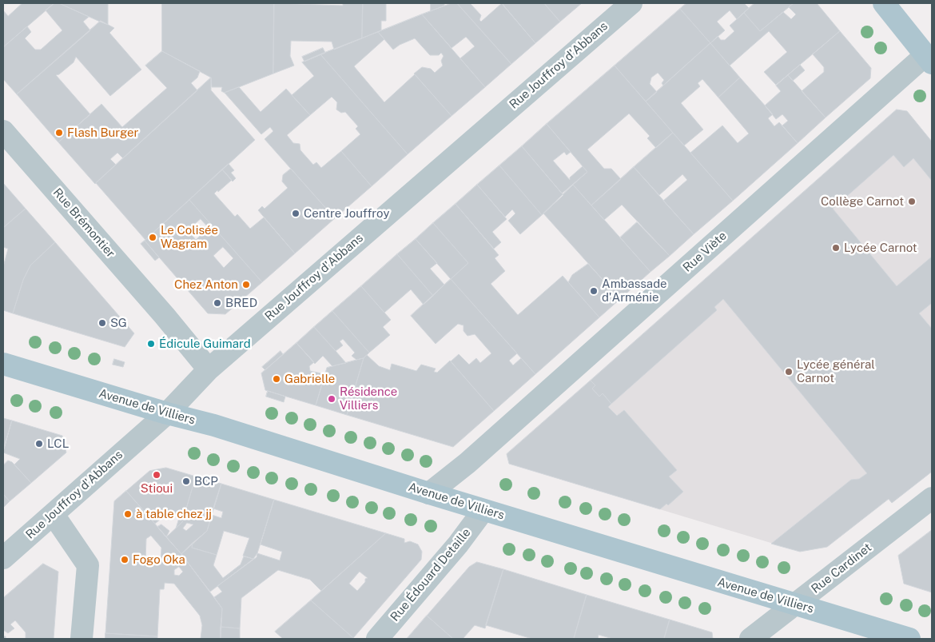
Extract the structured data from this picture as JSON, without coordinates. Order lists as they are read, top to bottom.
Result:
{
  "streets": {
    "main road": ["Avenue de Villiers"],
    "street": [
      "Rue Jouffroy d'Abbans",
      "Rue Brémontier",
      "Rue Viète",
      "Rue Cardinet",
      "Rue Édouard Detaille"
    ]
  },
  "crossings": [
    ["Rue Jouffroy d'Abbans", "Rue Brémontier"],
    ["Rue Jouffroy d'Abbans", "Avenue de Villiers"],
    ["Rue Viète", "Avenue de Villiers"],
    ["Avenue de Villiers", "Rue Cardinet"],
    ["Avenue de Villiers", "Rue Édouard Detaille"]
  ],
  "places": [
    "Flash Burger",
    "Collège Carnot",
    "Centre Jouffroy",
    "Le Colisée Wagram",
    "Lycée Carnot",
    "Chez Anton",
    "Ambassade d'Arménie",
    "BRED",
    "SG",
    "Édicule Guimard",
    "Lycée général Carnot",
    "Gabrielle",
    "Résidence Villiers",
    "LCL",
    "Stioui",
    "BCP",
    "à table chez jj",
    "Fogo Oka"
  ]
}
